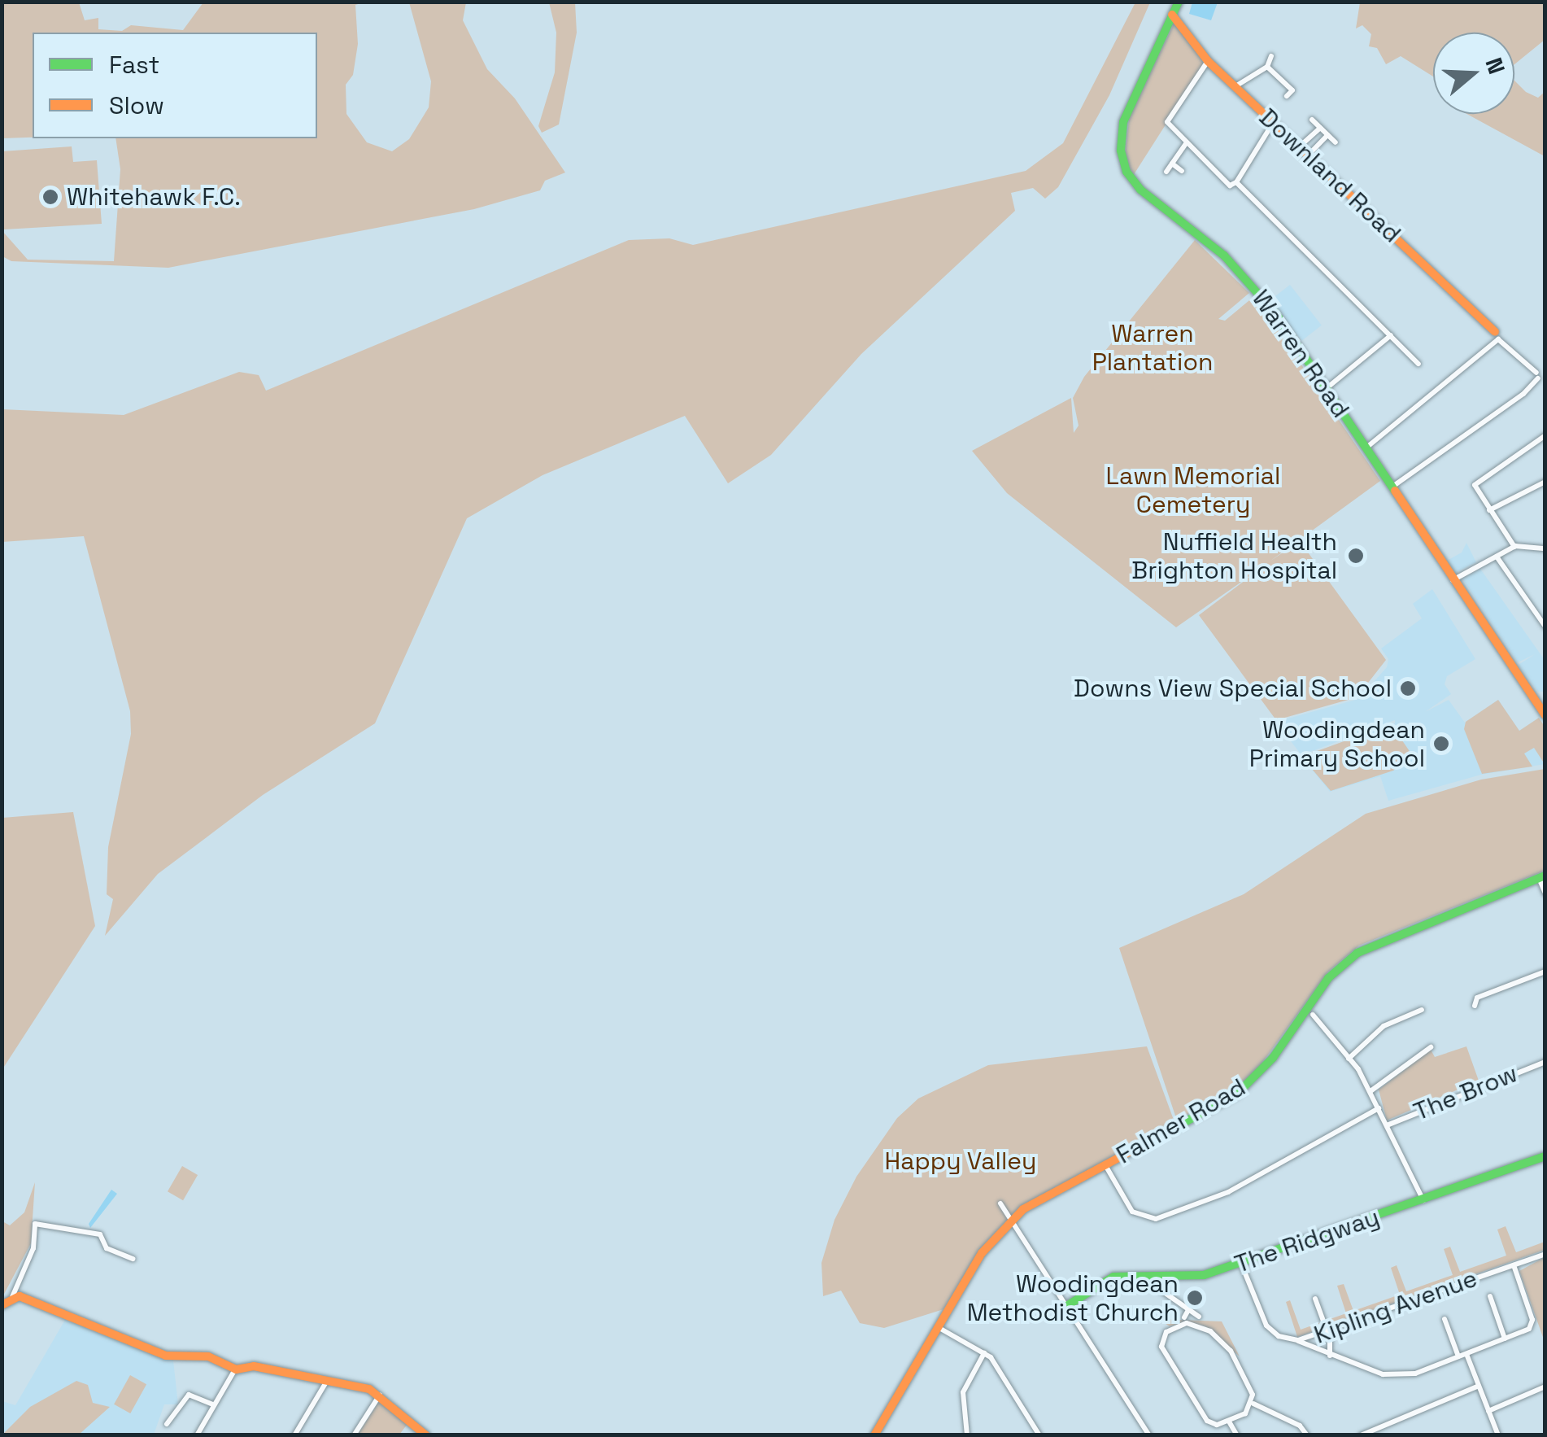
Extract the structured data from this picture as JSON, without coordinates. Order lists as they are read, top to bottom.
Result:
{
  "streets": {
    "street": [
      "Downland Road",
      "Warren Road",
      "The Brow",
      "Falmer Road",
      "The Ridgway",
      "Kipling Avenue"
    ]
  },
  "crossings": [
    ["Downland Road", "Warren Road"],
    ["The Ridgway", "Kipling Avenue"]
  ],
  "parks": ["Warren Plantation", "Lawn Memorial Cemetery", "Happy Valley"],
  "places": [
    "Whitehawk F.C.",
    "Nuffield Health Brighton Hospital",
    "Downs View Special School",
    "Woodingdean Primary School",
    "Woodingdean Methodist Church"
  ],
  "legend": ["Fast", "Slow"],
  "north": "right"
}
